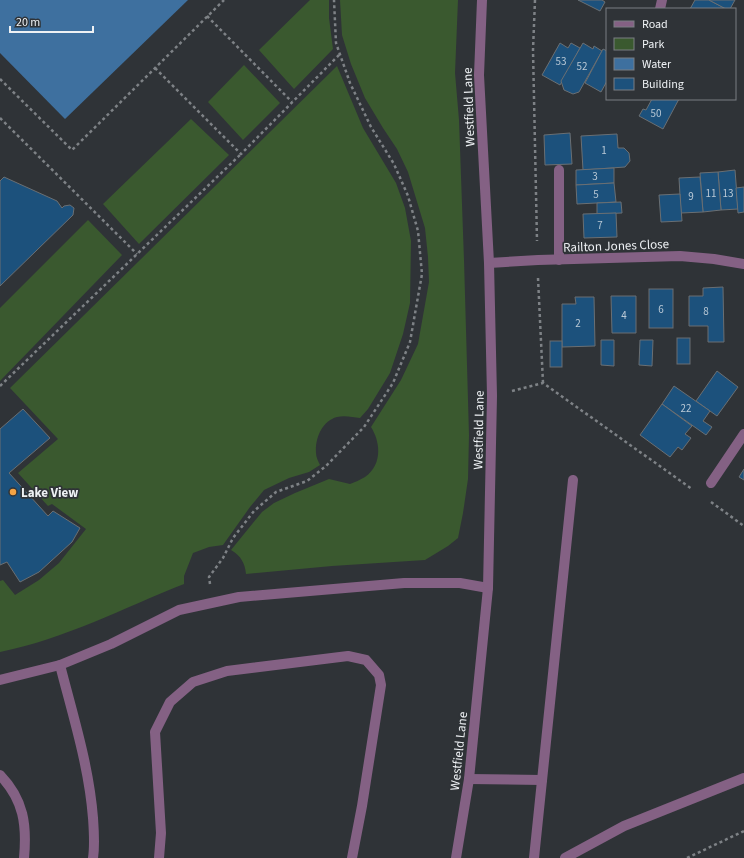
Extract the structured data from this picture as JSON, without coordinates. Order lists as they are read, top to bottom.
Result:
{
  "streets": {
    "street": ["Westfield Lane", "Railton Jones Close"]
  },
  "crossings": [
    ["Westfield Lane", "Railton Jones Close"]
  ],
  "places": ["Lake View"],
  "house_numbers": [
    "53",
    "52",
    "50",
    "1",
    "3",
    "11",
    "13",
    "5",
    "9",
    "7",
    "6",
    "8",
    "4",
    "2",
    "22"
  ],
  "legend": [
    "Road",
    "Park",
    "Water",
    "Building"
  ],
  "scale_bar": "20 m"
}
